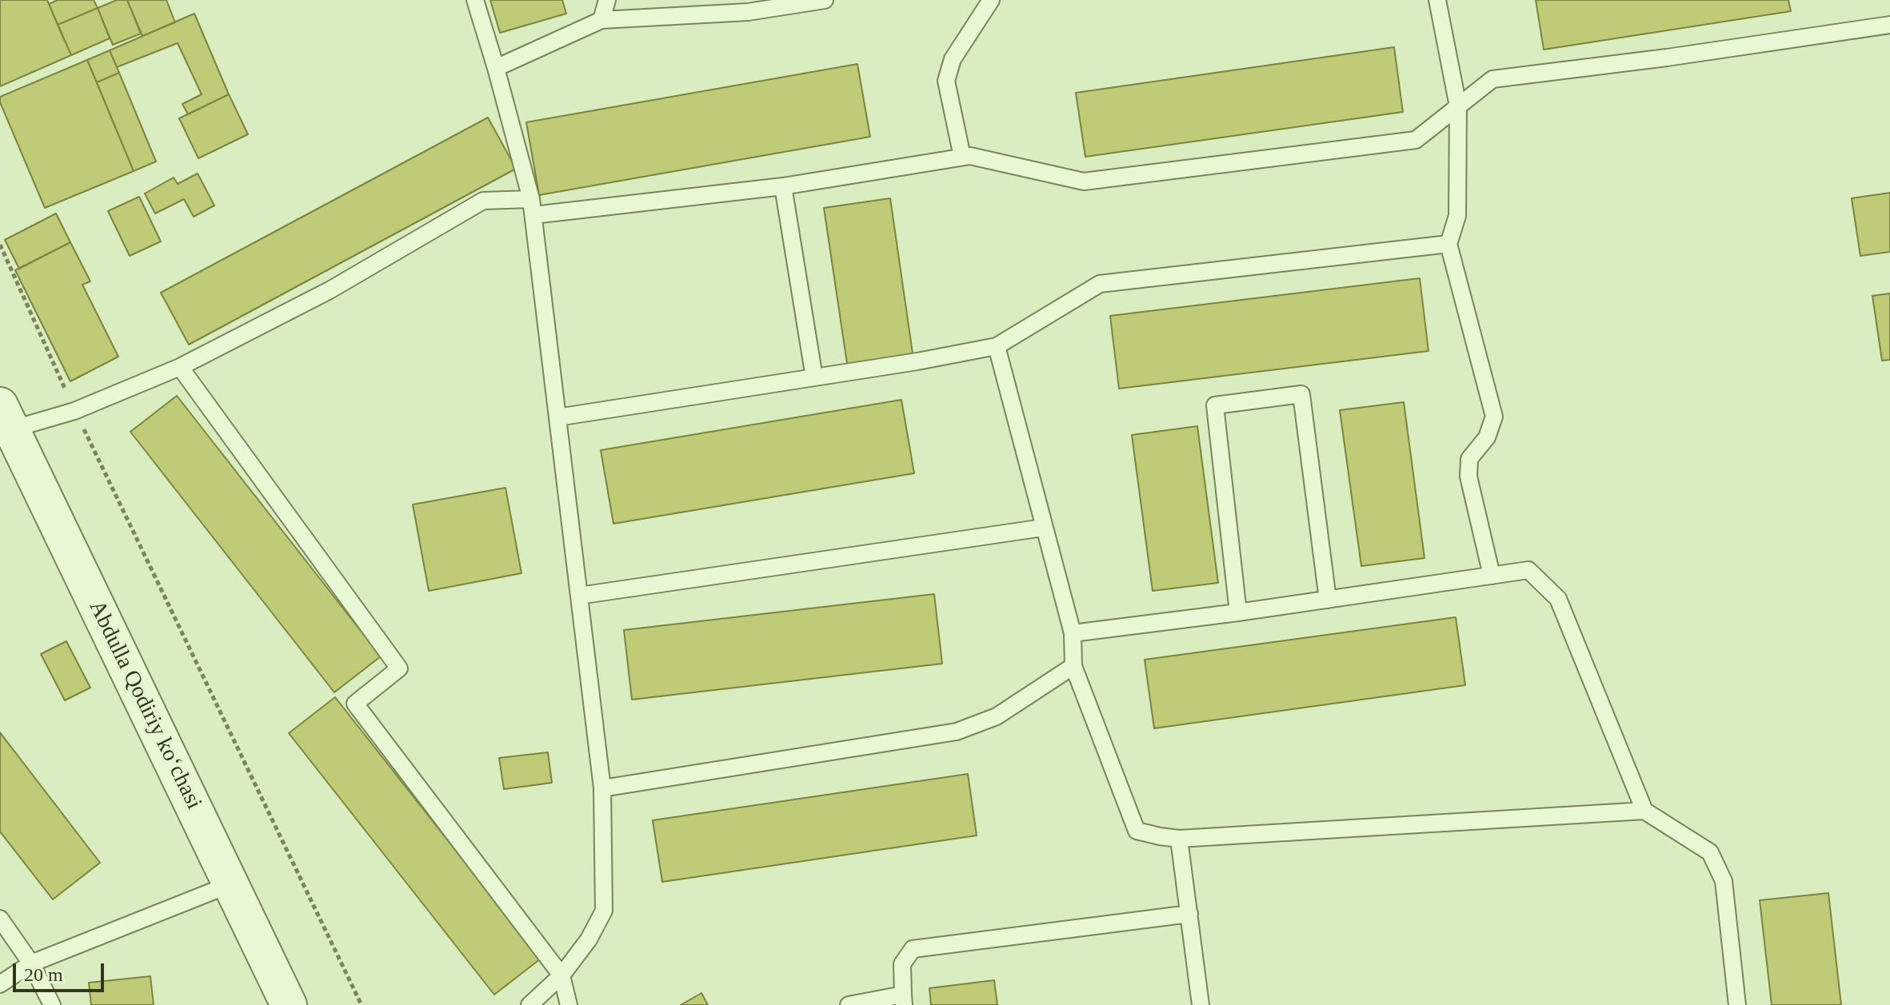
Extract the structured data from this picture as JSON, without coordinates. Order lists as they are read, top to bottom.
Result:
{
  "streets": {
    "street": ["Abdulla Qodiriy koʻchasi"]
  },
  "scale_bar": "20 m"
}
